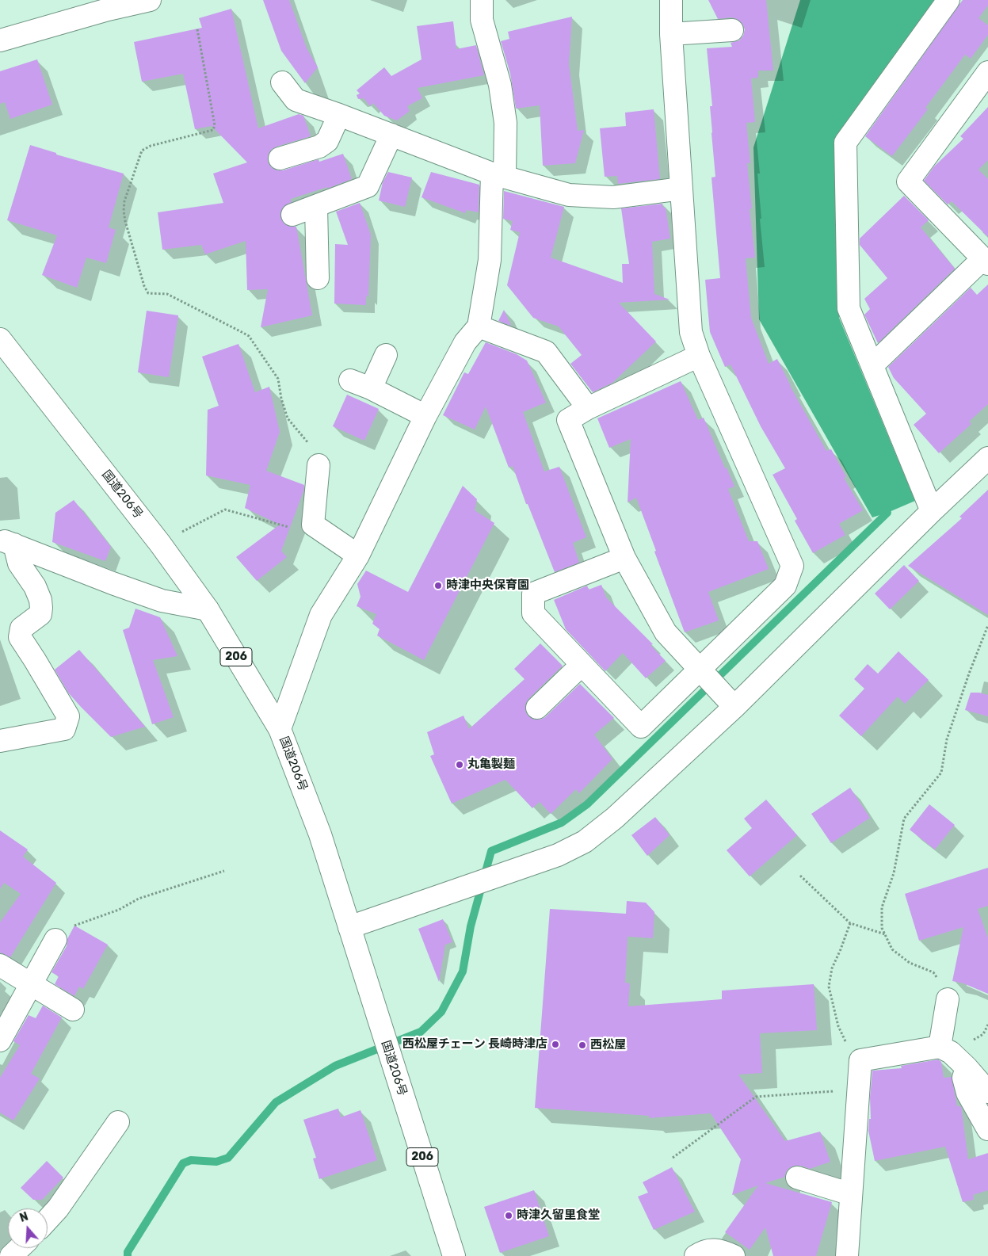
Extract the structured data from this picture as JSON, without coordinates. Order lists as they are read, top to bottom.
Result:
{
  "streets": {
    "main road": ["国道206号", "206"]
  },
  "places": [
    "時津中央保育園",
    "丸亀製麺",
    "西松屋チェーン 長崎時津店",
    "西松屋",
    "時津久留里食堂"
  ],
  "north": "top"
}
